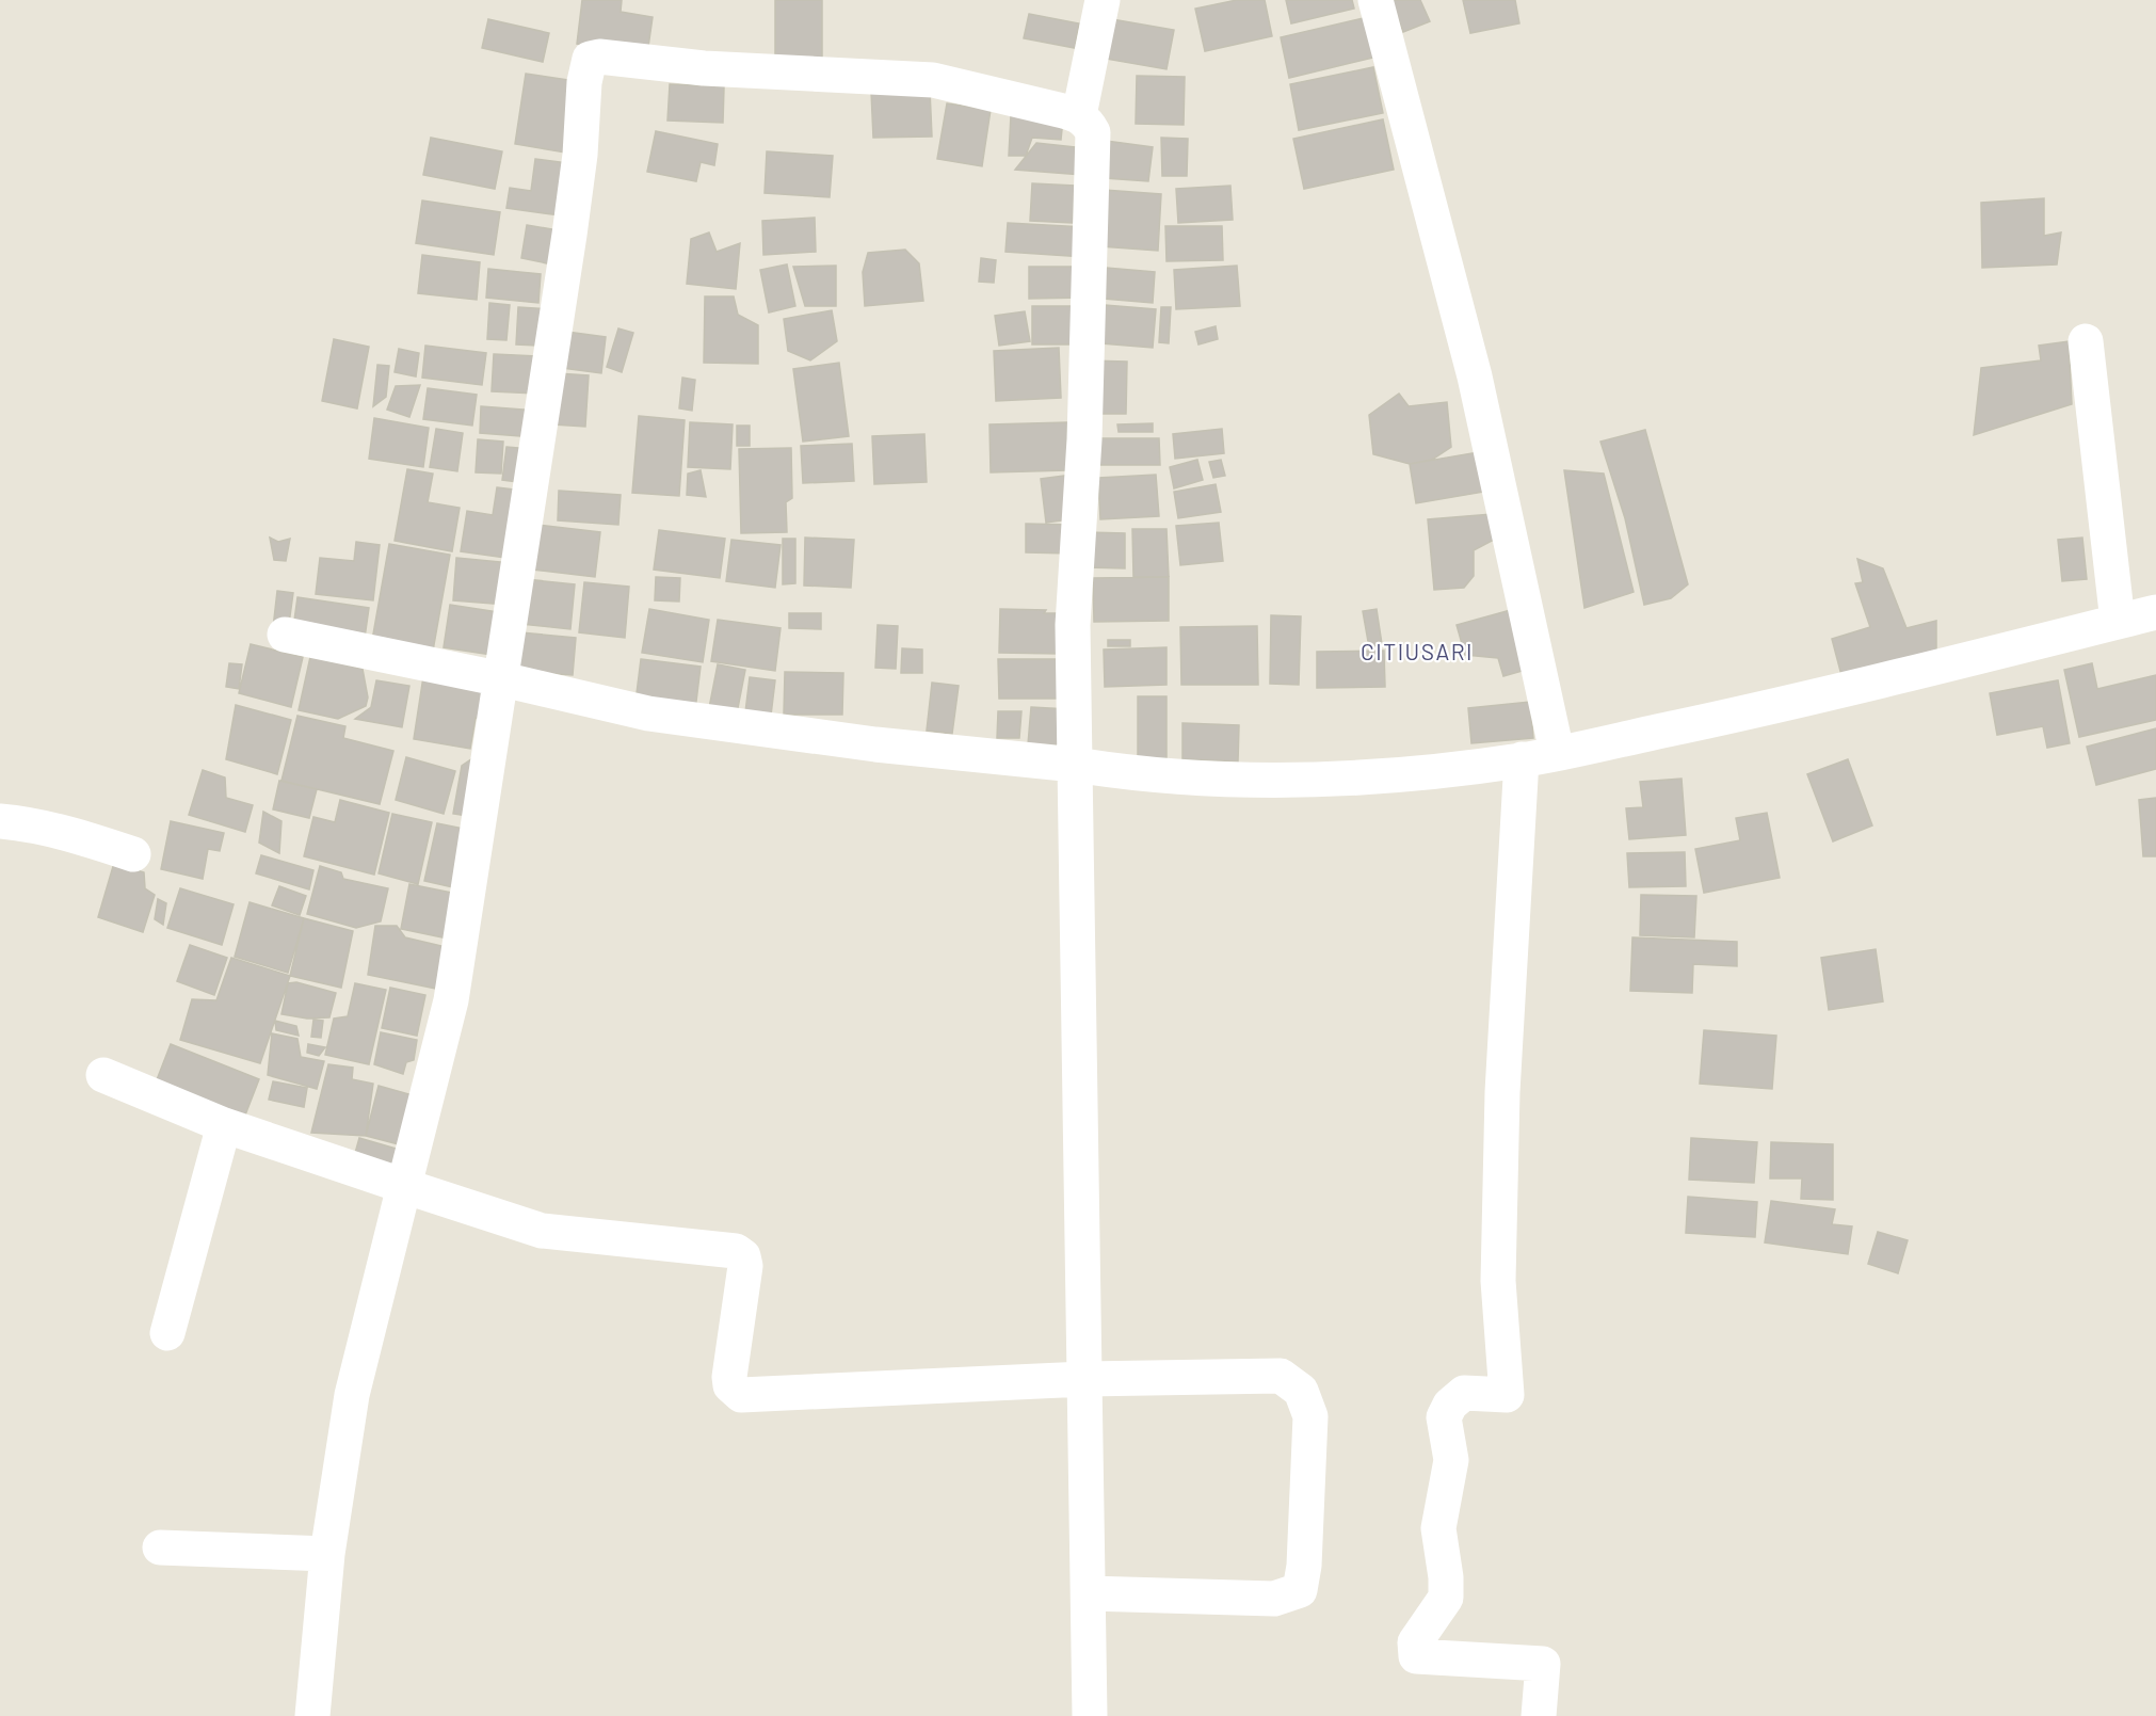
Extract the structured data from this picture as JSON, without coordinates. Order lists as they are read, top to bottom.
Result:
{
  "districts": ["CITIUSARI"]
}
